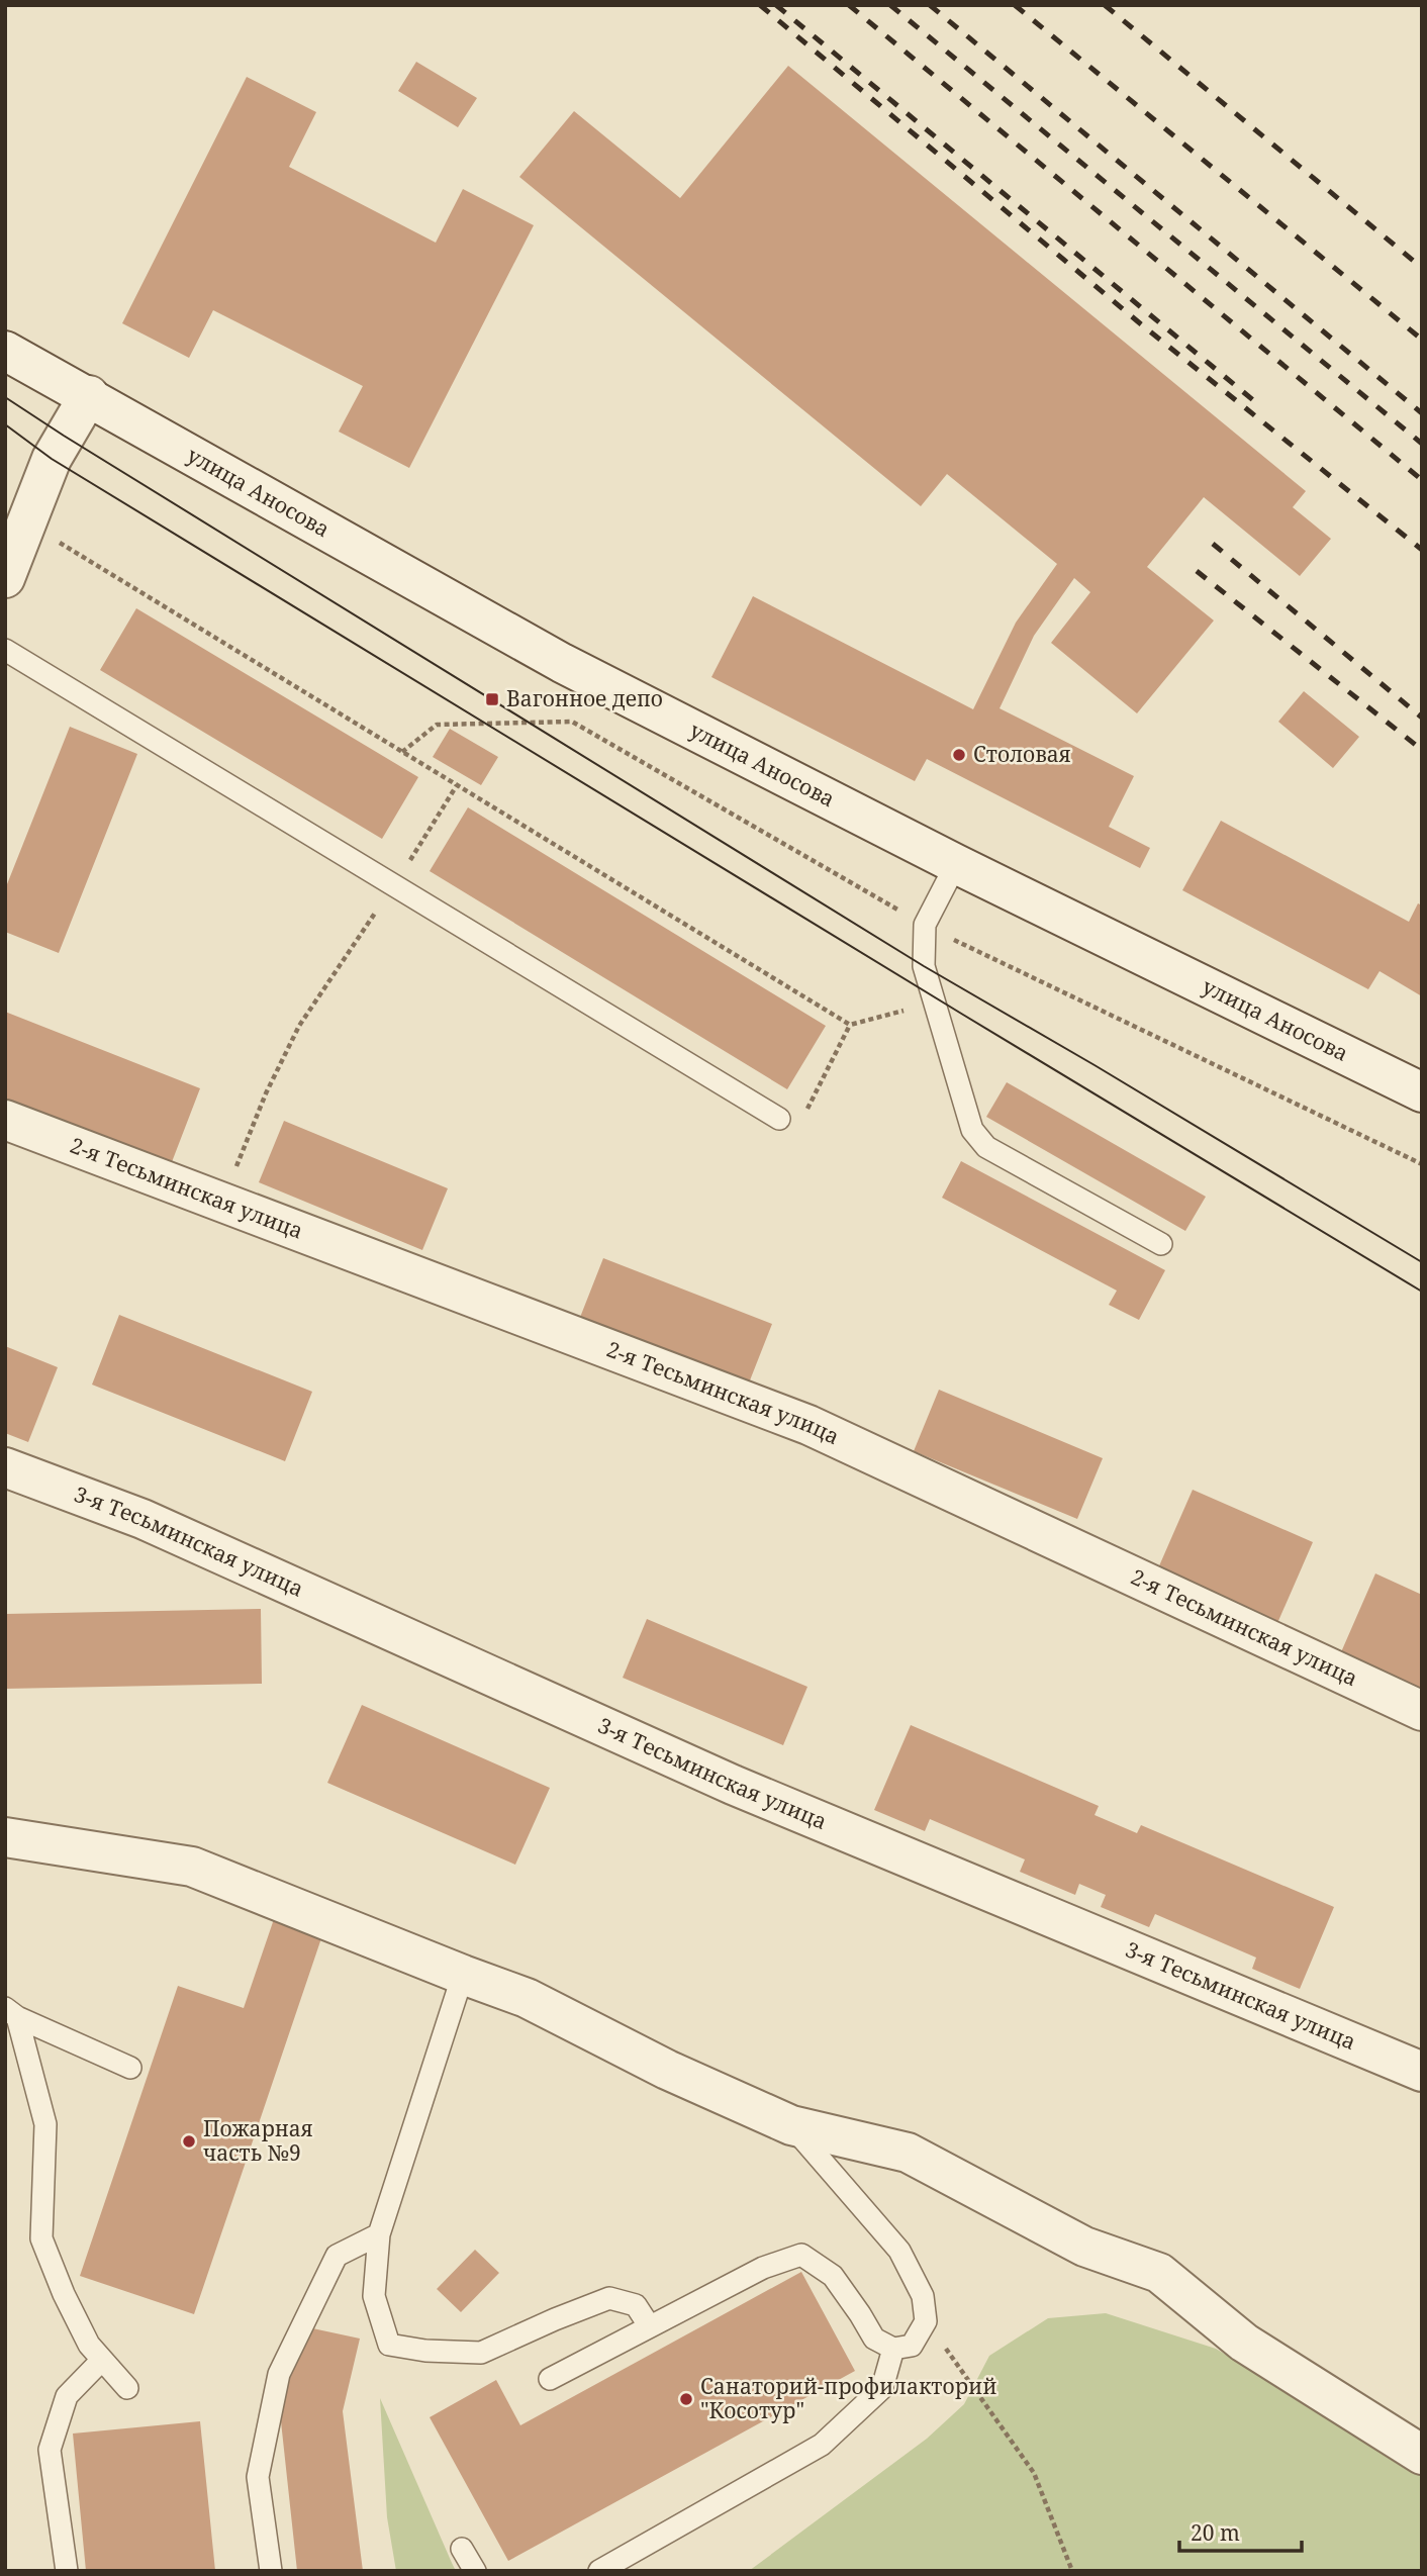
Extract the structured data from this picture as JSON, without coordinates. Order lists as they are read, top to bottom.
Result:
{
  "streets": {
    "street": ["улица Аносова", "2-я Тесьминская улица", "3-я Тесьминская улица"]
  },
  "places": {
    "transit": ["Вагонное депо"],
    "other": ["Столовая", "Пожарная часть №9", "Санаторий-профилакторий \"Косотур\""]
  },
  "scale_bar": "20 m"
}
